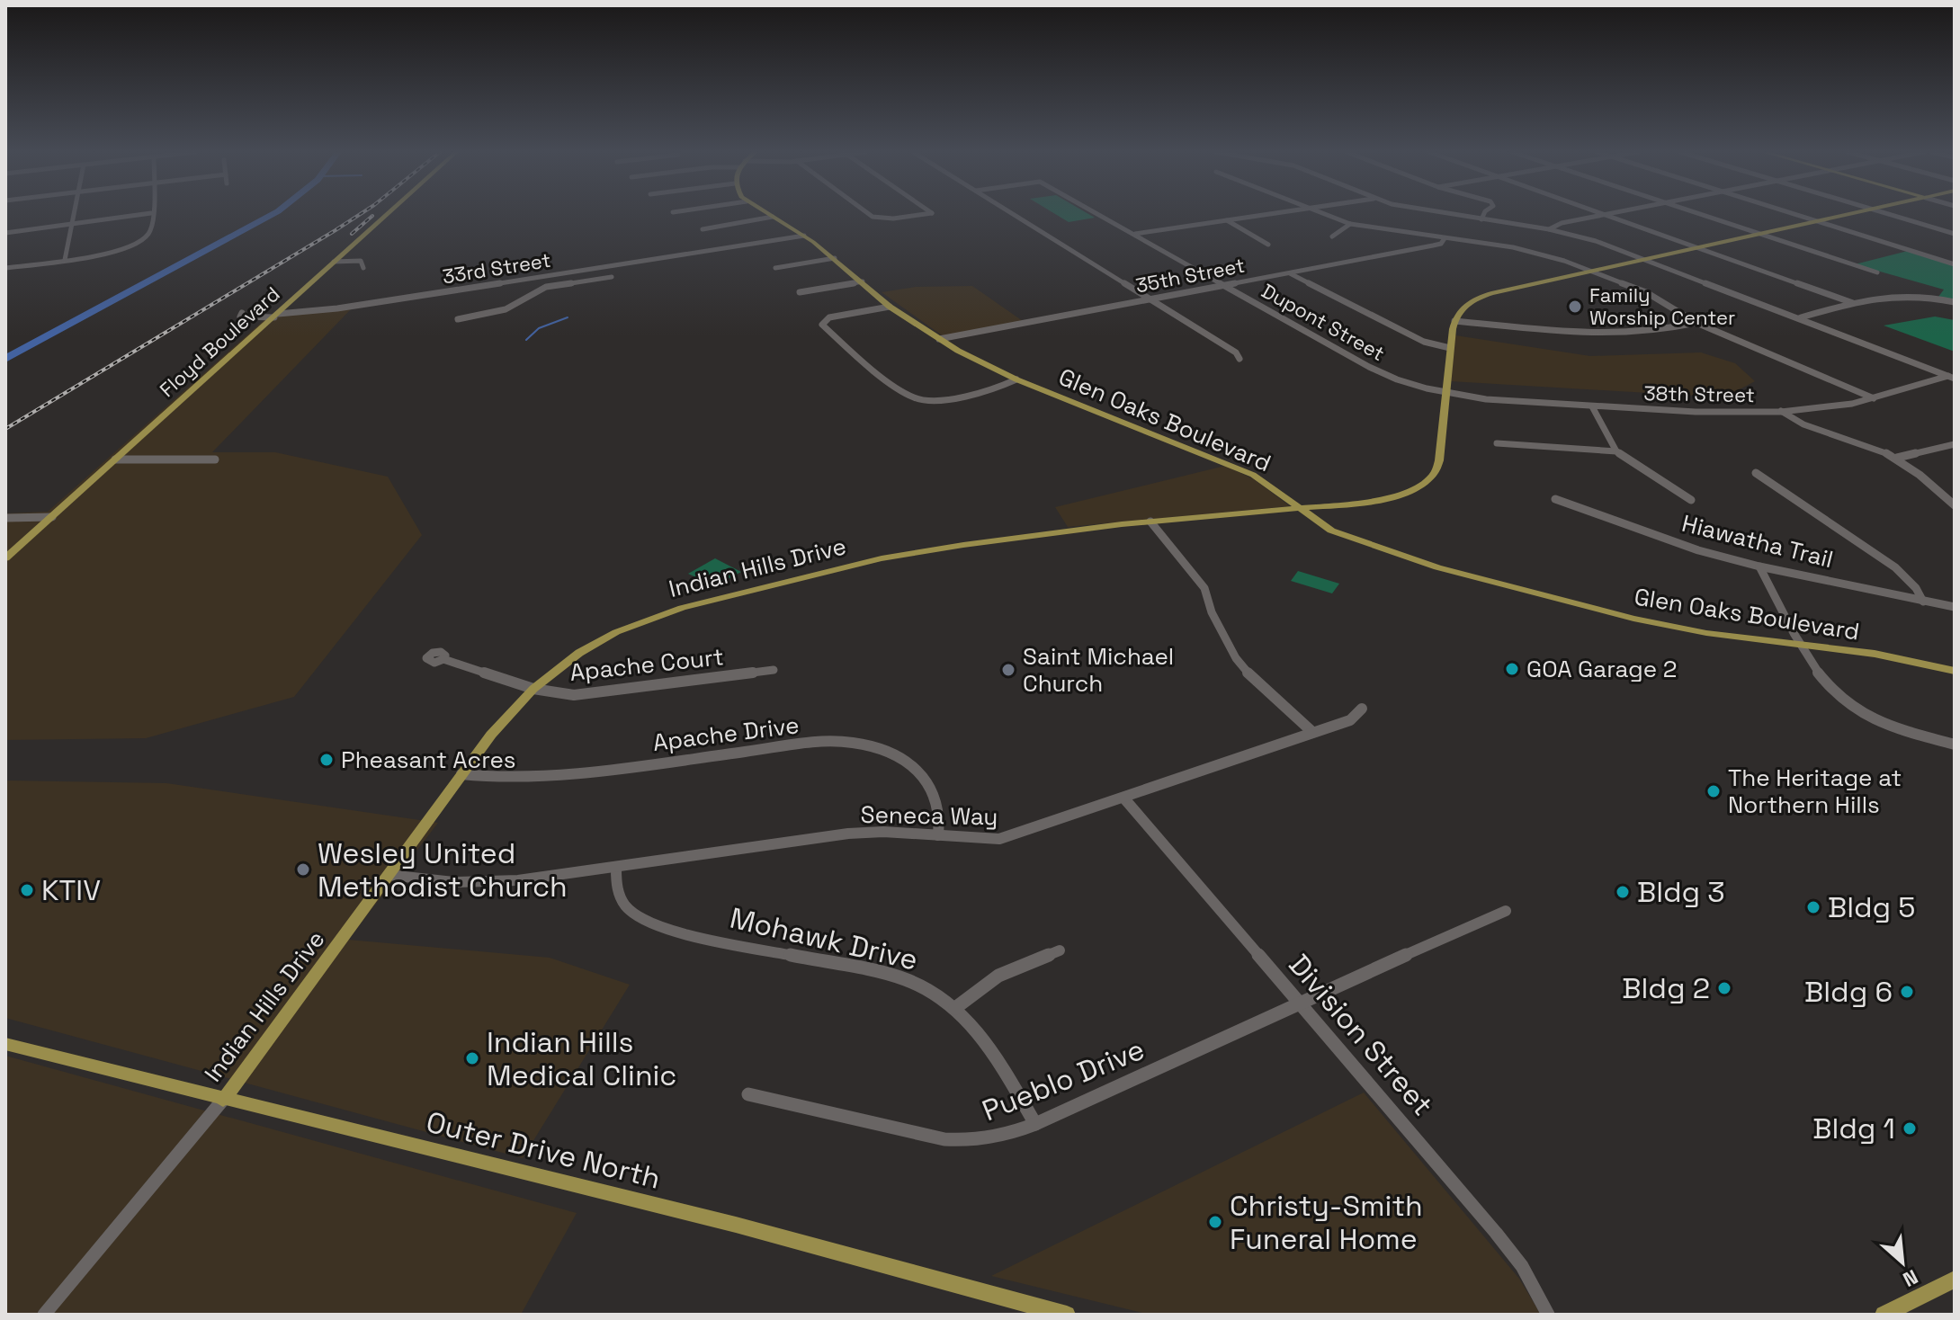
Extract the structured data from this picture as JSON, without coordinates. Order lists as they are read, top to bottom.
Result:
{
  "streets": {
    "main road": [
      "Floyd Boulevard",
      "Glen Oaks Boulevard",
      "Indian Hills Drive",
      "Outer Drive North"
    ],
    "street": [
      "33rd Street",
      "35th Street",
      "Dupont Street",
      "38th Street",
      "Hiawatha Trail",
      "Apache Court",
      "Apache Drive",
      "Seneca Way",
      "Mohawk Drive",
      "Division Street",
      "Pueblo Drive"
    ]
  },
  "crossings": [
    ["33rd Street", "Floyd Boulevard"],
    ["33rd Street", "Glen Oaks Boulevard"],
    ["35th Street", "Dupont Street"],
    ["35th Street", "Glen Oaks Boulevard"],
    ["Dupont Street", "38th Street"],
    ["Dupont Street", "Indian Hills Drive"],
    ["38th Street", "Indian Hills Drive"],
    ["Glen Oaks Boulevard", "Indian Hills Drive"],
    ["Indian Hills Drive", "Apache Court"],
    ["Indian Hills Drive", "Apache Drive"],
    ["Indian Hills Drive", "Seneca Way"],
    ["Indian Hills Drive", "Outer Drive North"],
    ["Apache Drive", "Seneca Way"],
    ["Seneca Way", "Mohawk Drive"],
    ["Seneca Way", "Division Street"],
    ["Mohawk Drive", "Pueblo Drive"],
    ["Division Street", "Pueblo Drive"]
  ],
  "places": [
    "Family Worship Center",
    "GOA Garage 2",
    "Saint Michael Church",
    "Pheasant Acres",
    "The Heritage at Northern Hills",
    "Wesley United Methodist Church",
    "KTIV",
    "Bldg 3",
    "Bldg 5",
    "Bldg 2",
    "Bldg 6",
    "Indian Hills Medical Clinic",
    "Bldg 1",
    "Christy-Smith Funeral Home"
  ],
  "north": "bottom right"
}
